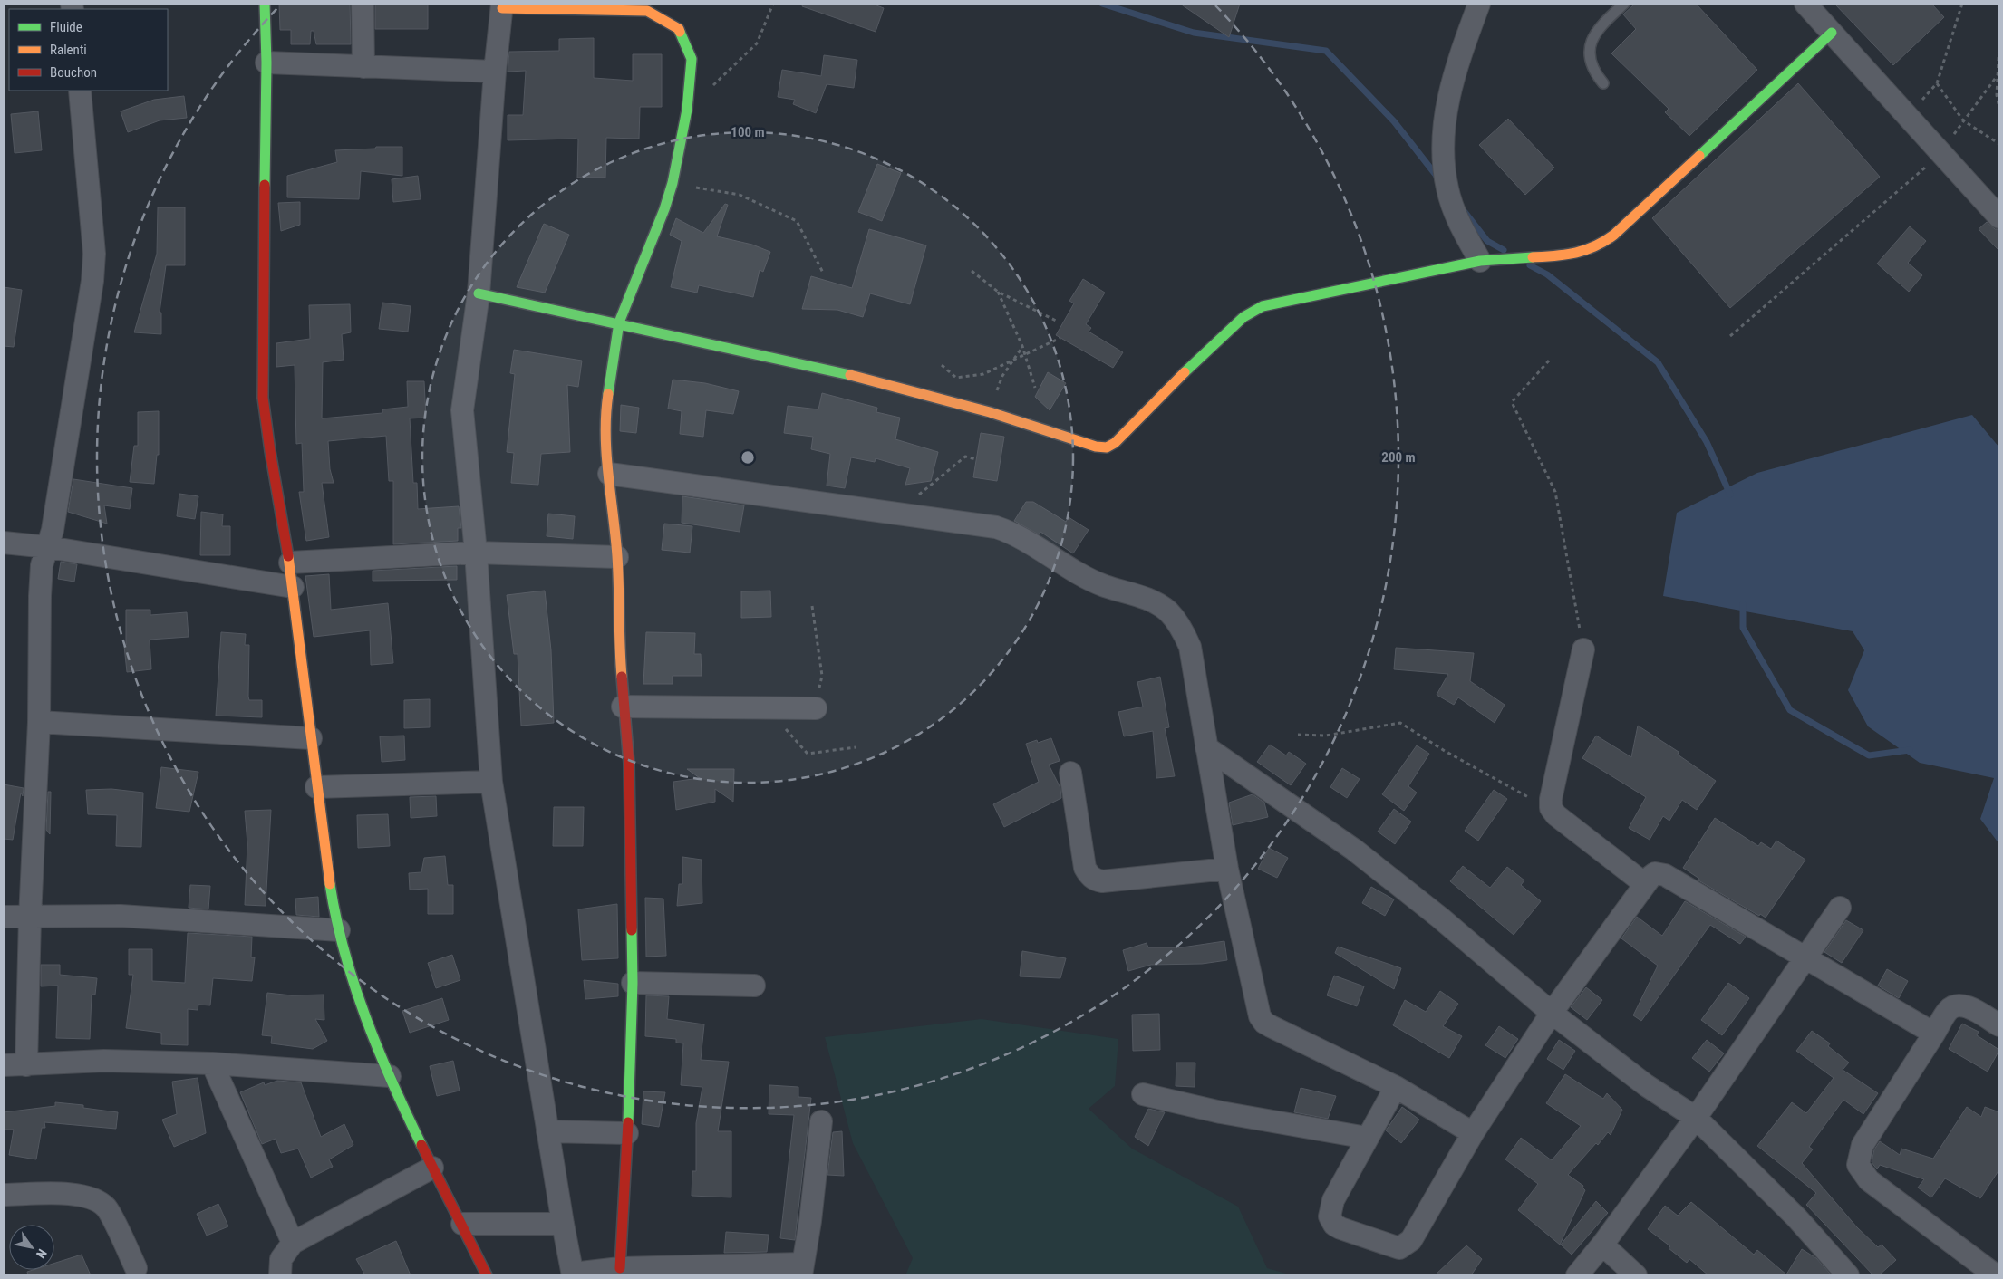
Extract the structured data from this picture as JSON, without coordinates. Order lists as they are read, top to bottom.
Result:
{
  "legend": ["Fluide", "Ralenti", "Bouchon"],
  "north": "bottom right",
  "rings": ["100 m", "200 m"]
}
